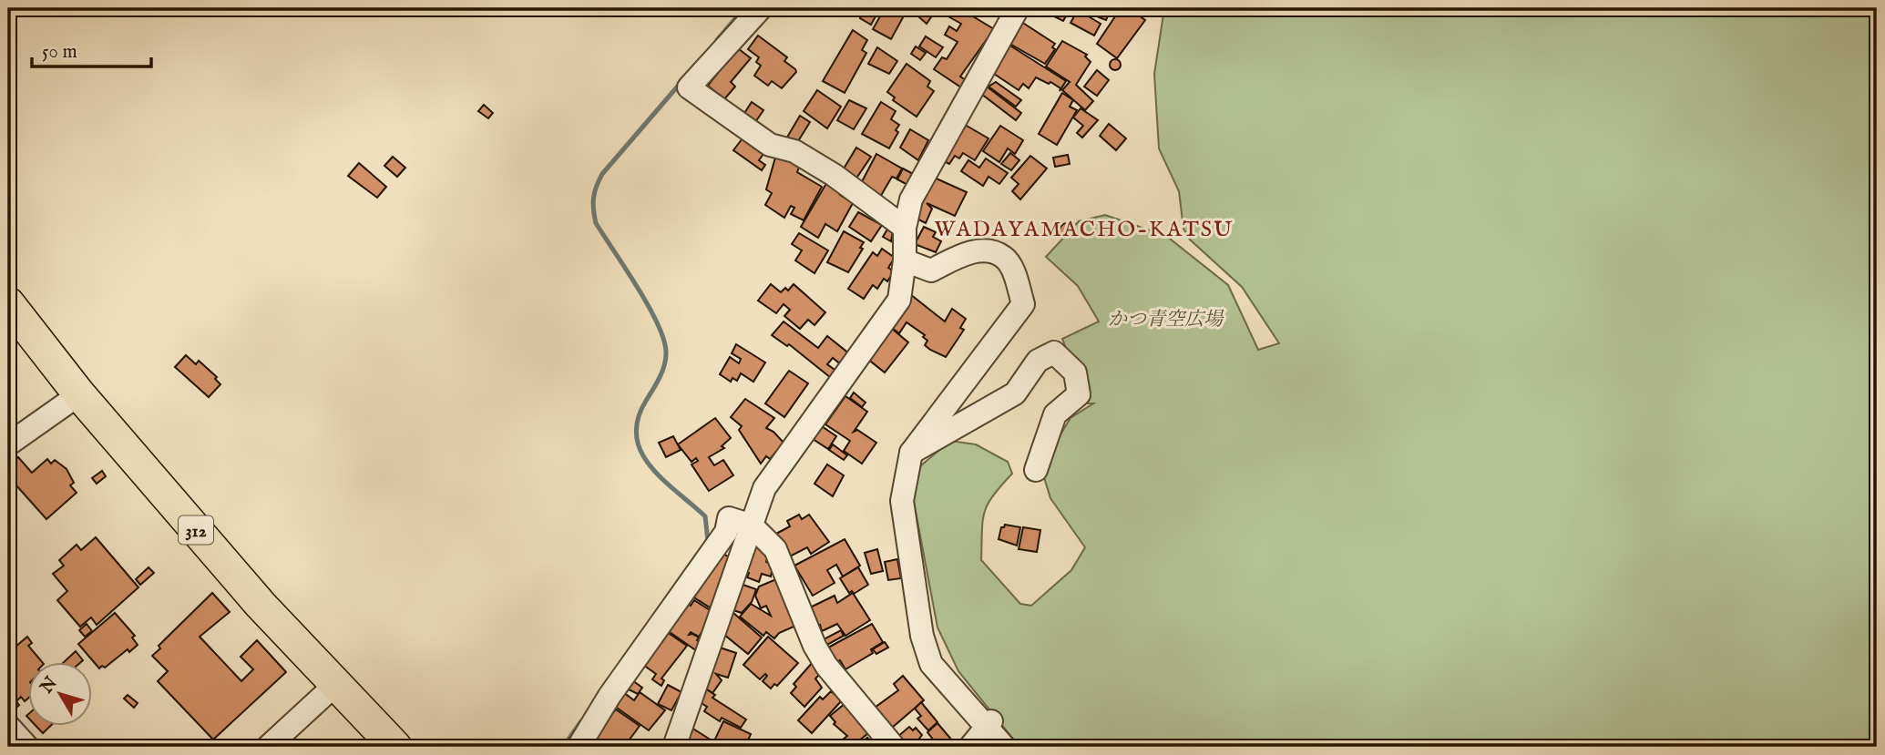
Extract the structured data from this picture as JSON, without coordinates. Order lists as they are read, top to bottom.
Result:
{
  "streets": {
    "highway": ["312"]
  },
  "districts": ["WADAYAMACHO-KATSU"],
  "parks": ["かつ青空広場"],
  "scale_bar": "50 m",
  "north": "top left"
}
